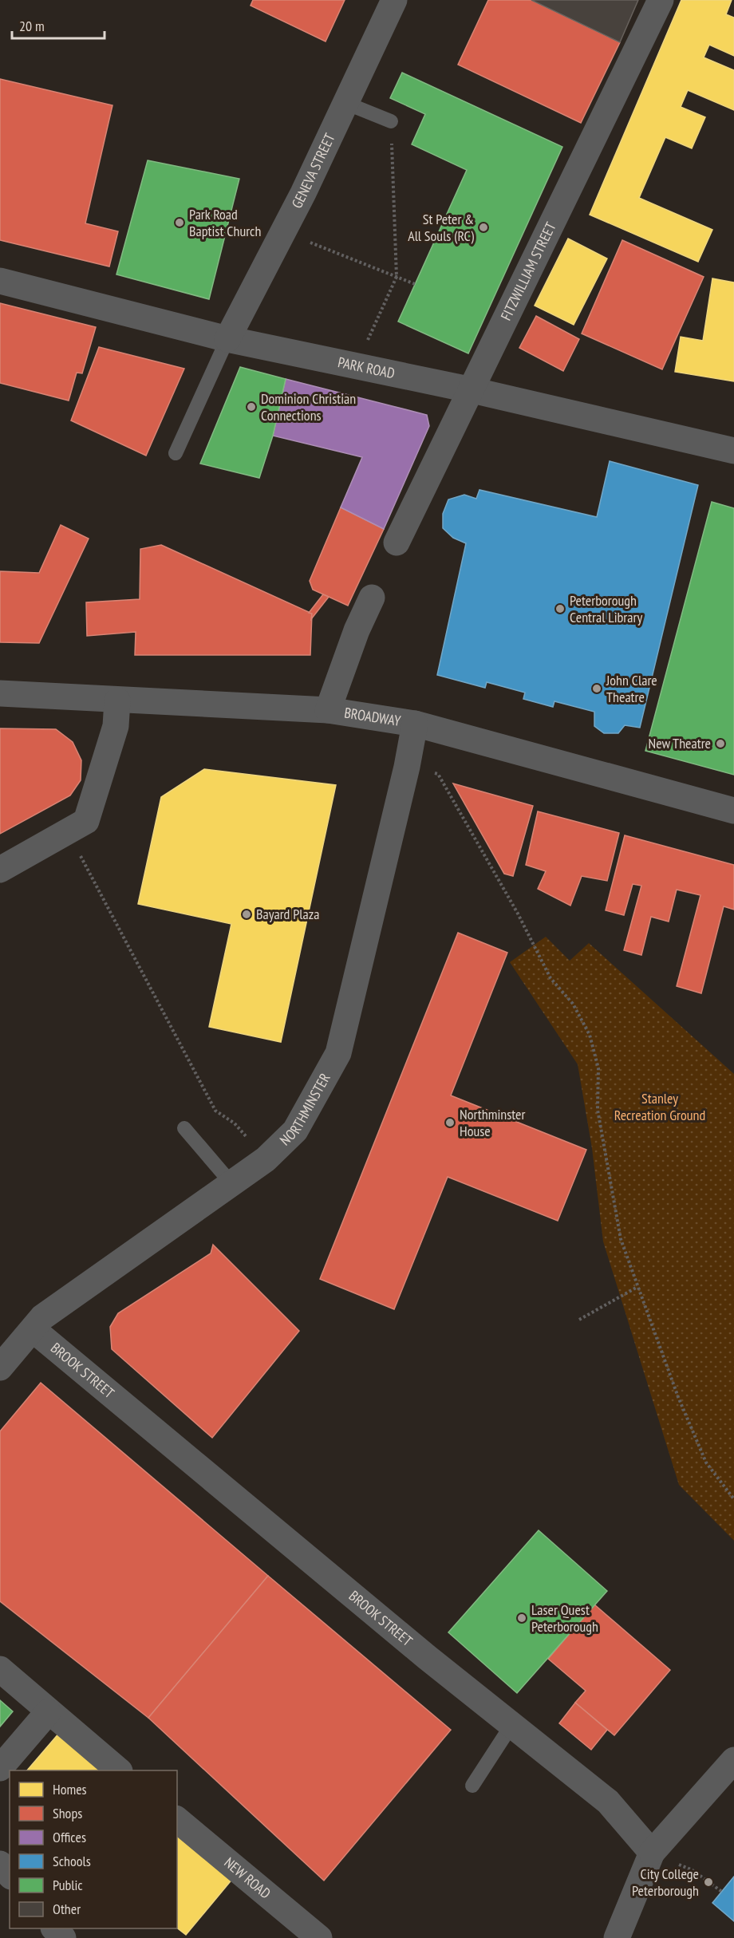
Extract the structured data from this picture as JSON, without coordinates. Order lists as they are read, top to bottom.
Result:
{
  "streets": {
    "street": [
      "GENEVA STREET",
      "FITZWILLIAM STREET",
      "PARK ROAD",
      "BROADWAY",
      "NORTHMINSTER",
      "BROOK STREET",
      "NEW ROAD"
    ]
  },
  "crossings": [
    ["GENEVA STREET", "PARK ROAD"],
    ["FITZWILLIAM STREET", "PARK ROAD"],
    ["BROADWAY", "NORTHMINSTER"],
    ["NORTHMINSTER", "BROOK STREET"]
  ],
  "parks": ["Stanley Recreation Ground"],
  "places": [
    "Park Road Baptist Church",
    "St Peter & All Souls (RC)",
    "Dominion Christian Connections",
    "Peterborough Central Library",
    "John Clare Theatre",
    "New Theatre",
    "Bayard Plaza",
    "Northminster House",
    "Laser Quest Peterborough",
    "City College Peterborough"
  ],
  "legend": [
    "Homes",
    "Shops",
    "Offices",
    "Schools",
    "Public",
    "Other"
  ],
  "scale_bar": "20 m"
}
